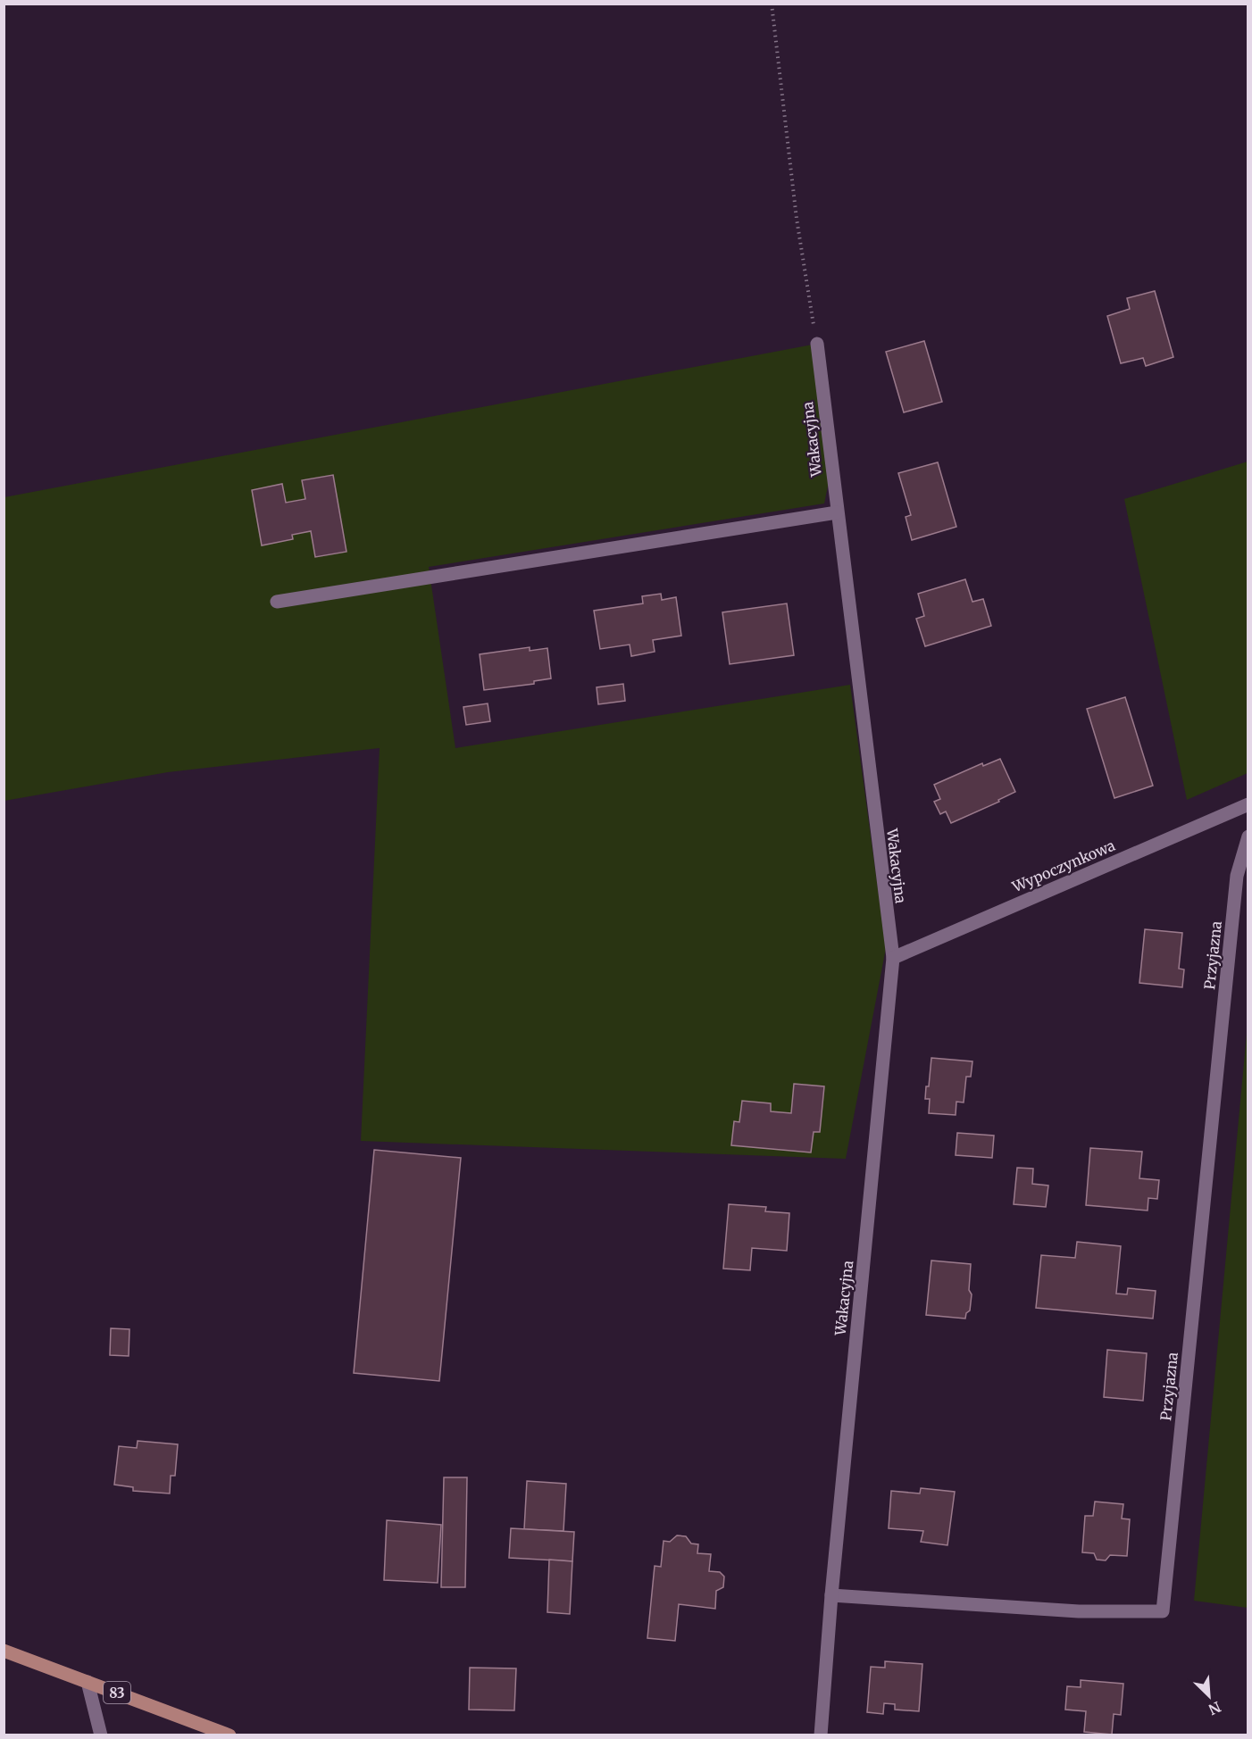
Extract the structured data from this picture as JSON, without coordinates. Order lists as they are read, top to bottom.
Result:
{
  "streets": {
    "main road": ["83"],
    "street": ["Wakacyjna", "Wypoczynkowa", "Przyjazna"]
  },
  "crossings": [
    ["Wakacyjna", "Wypoczynkowa"],
    ["Wakacyjna", "Przyjazna"]
  ],
  "north": "bottom right"
}
